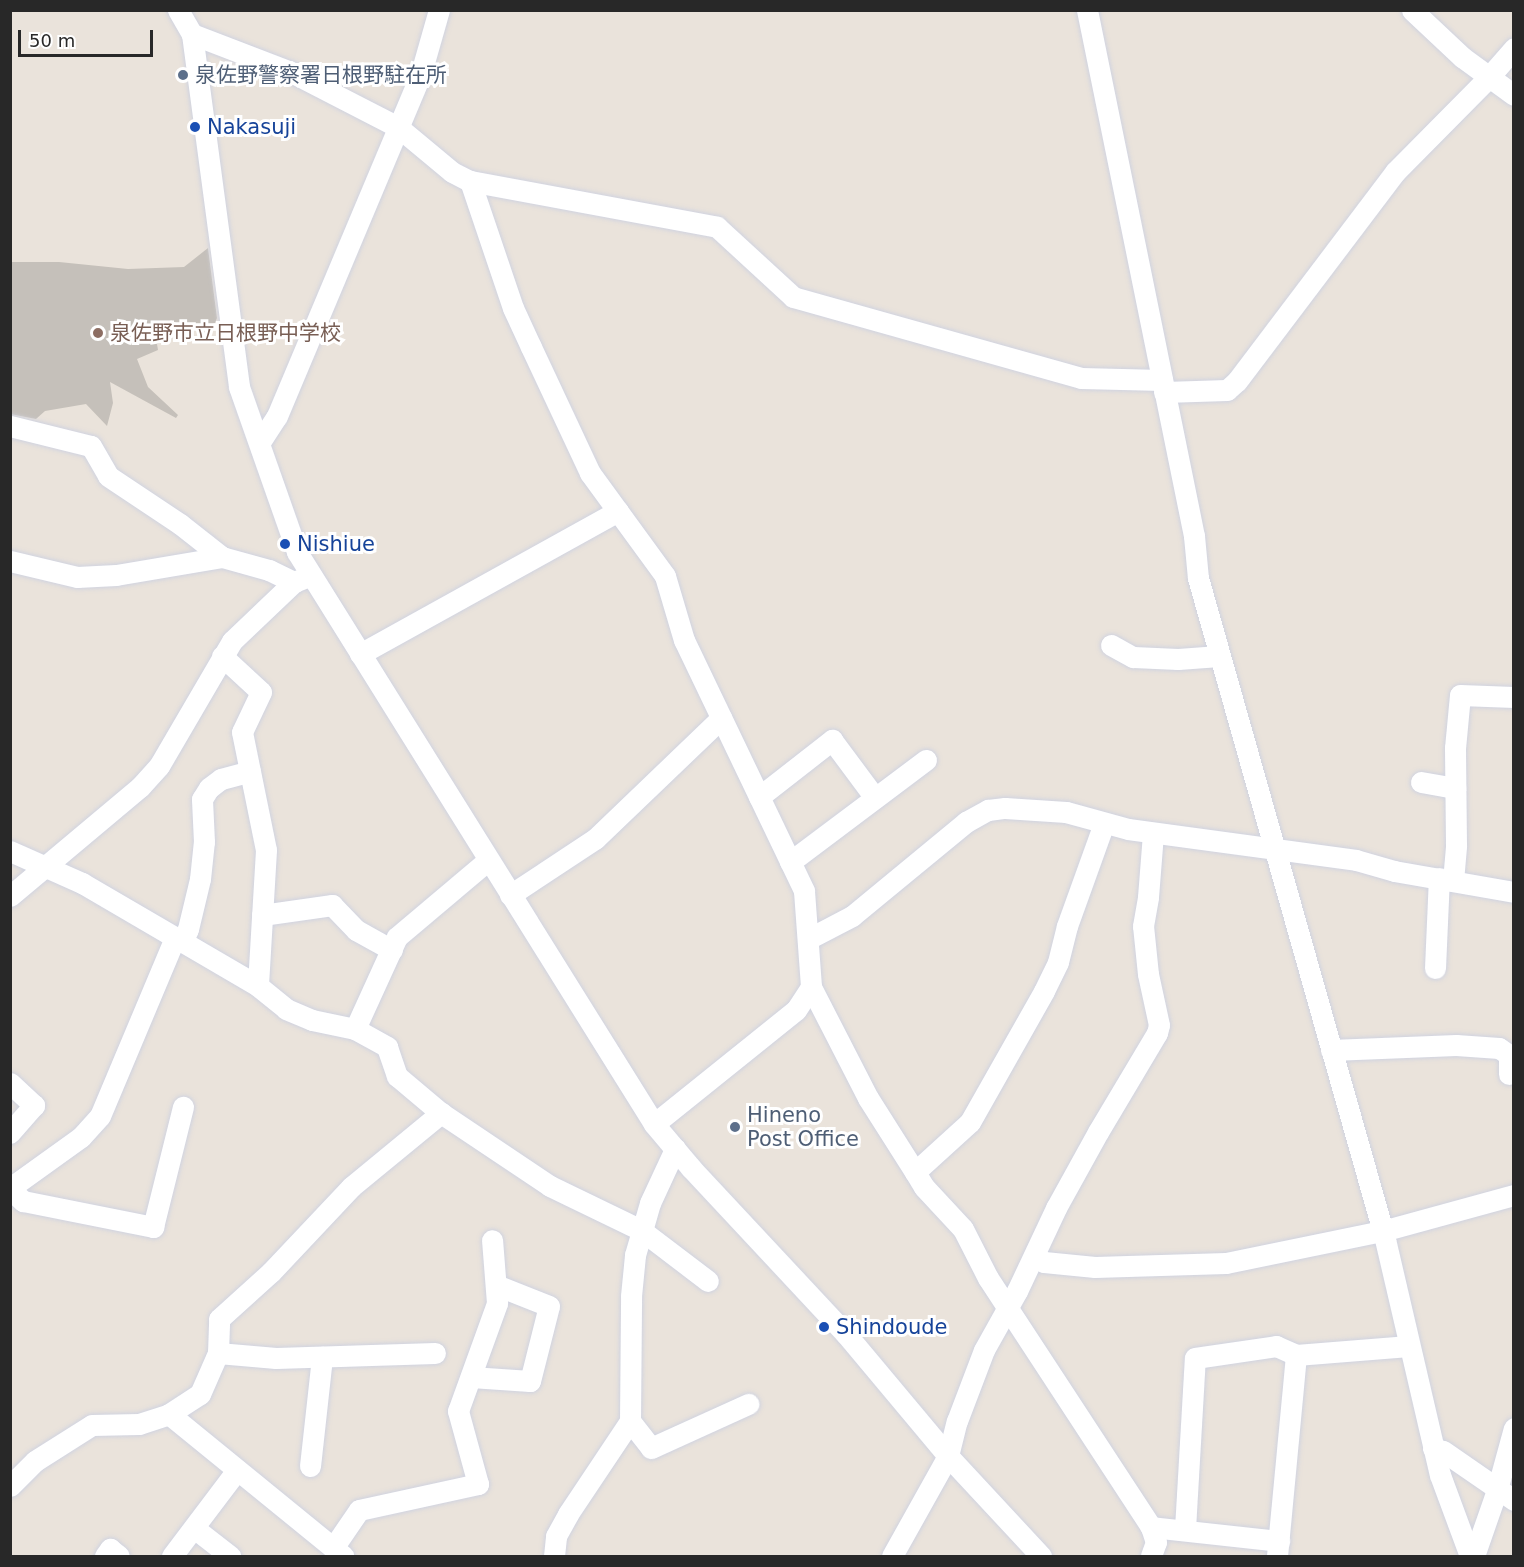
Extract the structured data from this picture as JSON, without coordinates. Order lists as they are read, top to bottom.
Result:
{
  "places": [
    "泉佐野警察署日根野駐在所",
    "Nakasuji",
    "泉佐野市立日根野中学校",
    "Nishiue",
    "Hineno Post Office",
    "Shindoude"
  ],
  "scale_bar": "50 m"
}
